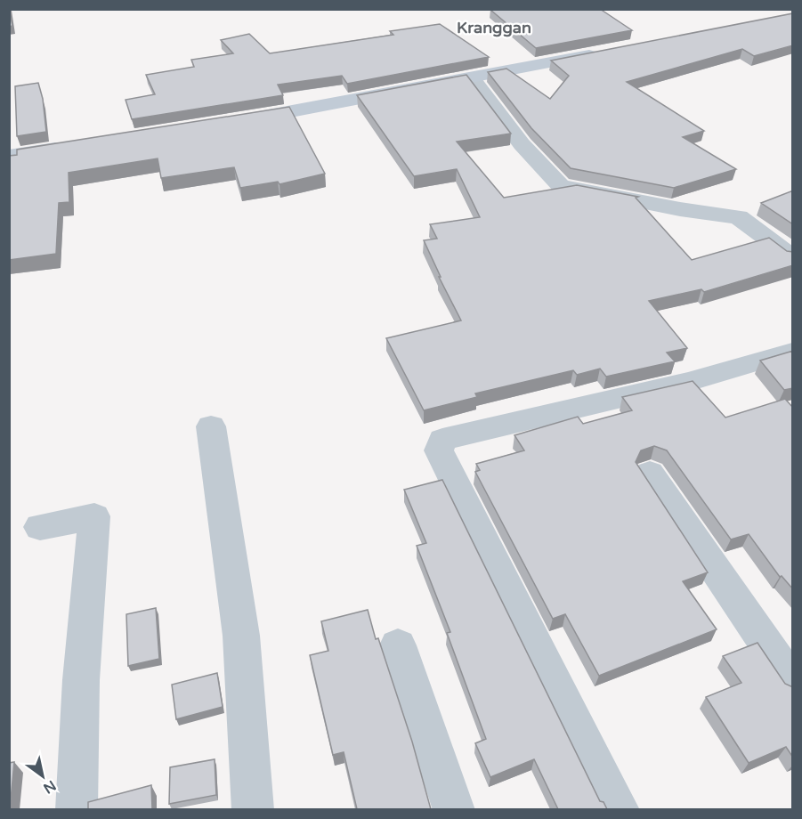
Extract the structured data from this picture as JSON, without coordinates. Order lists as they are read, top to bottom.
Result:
{
  "districts": ["Kranggan"],
  "north": "bottom right"
}
